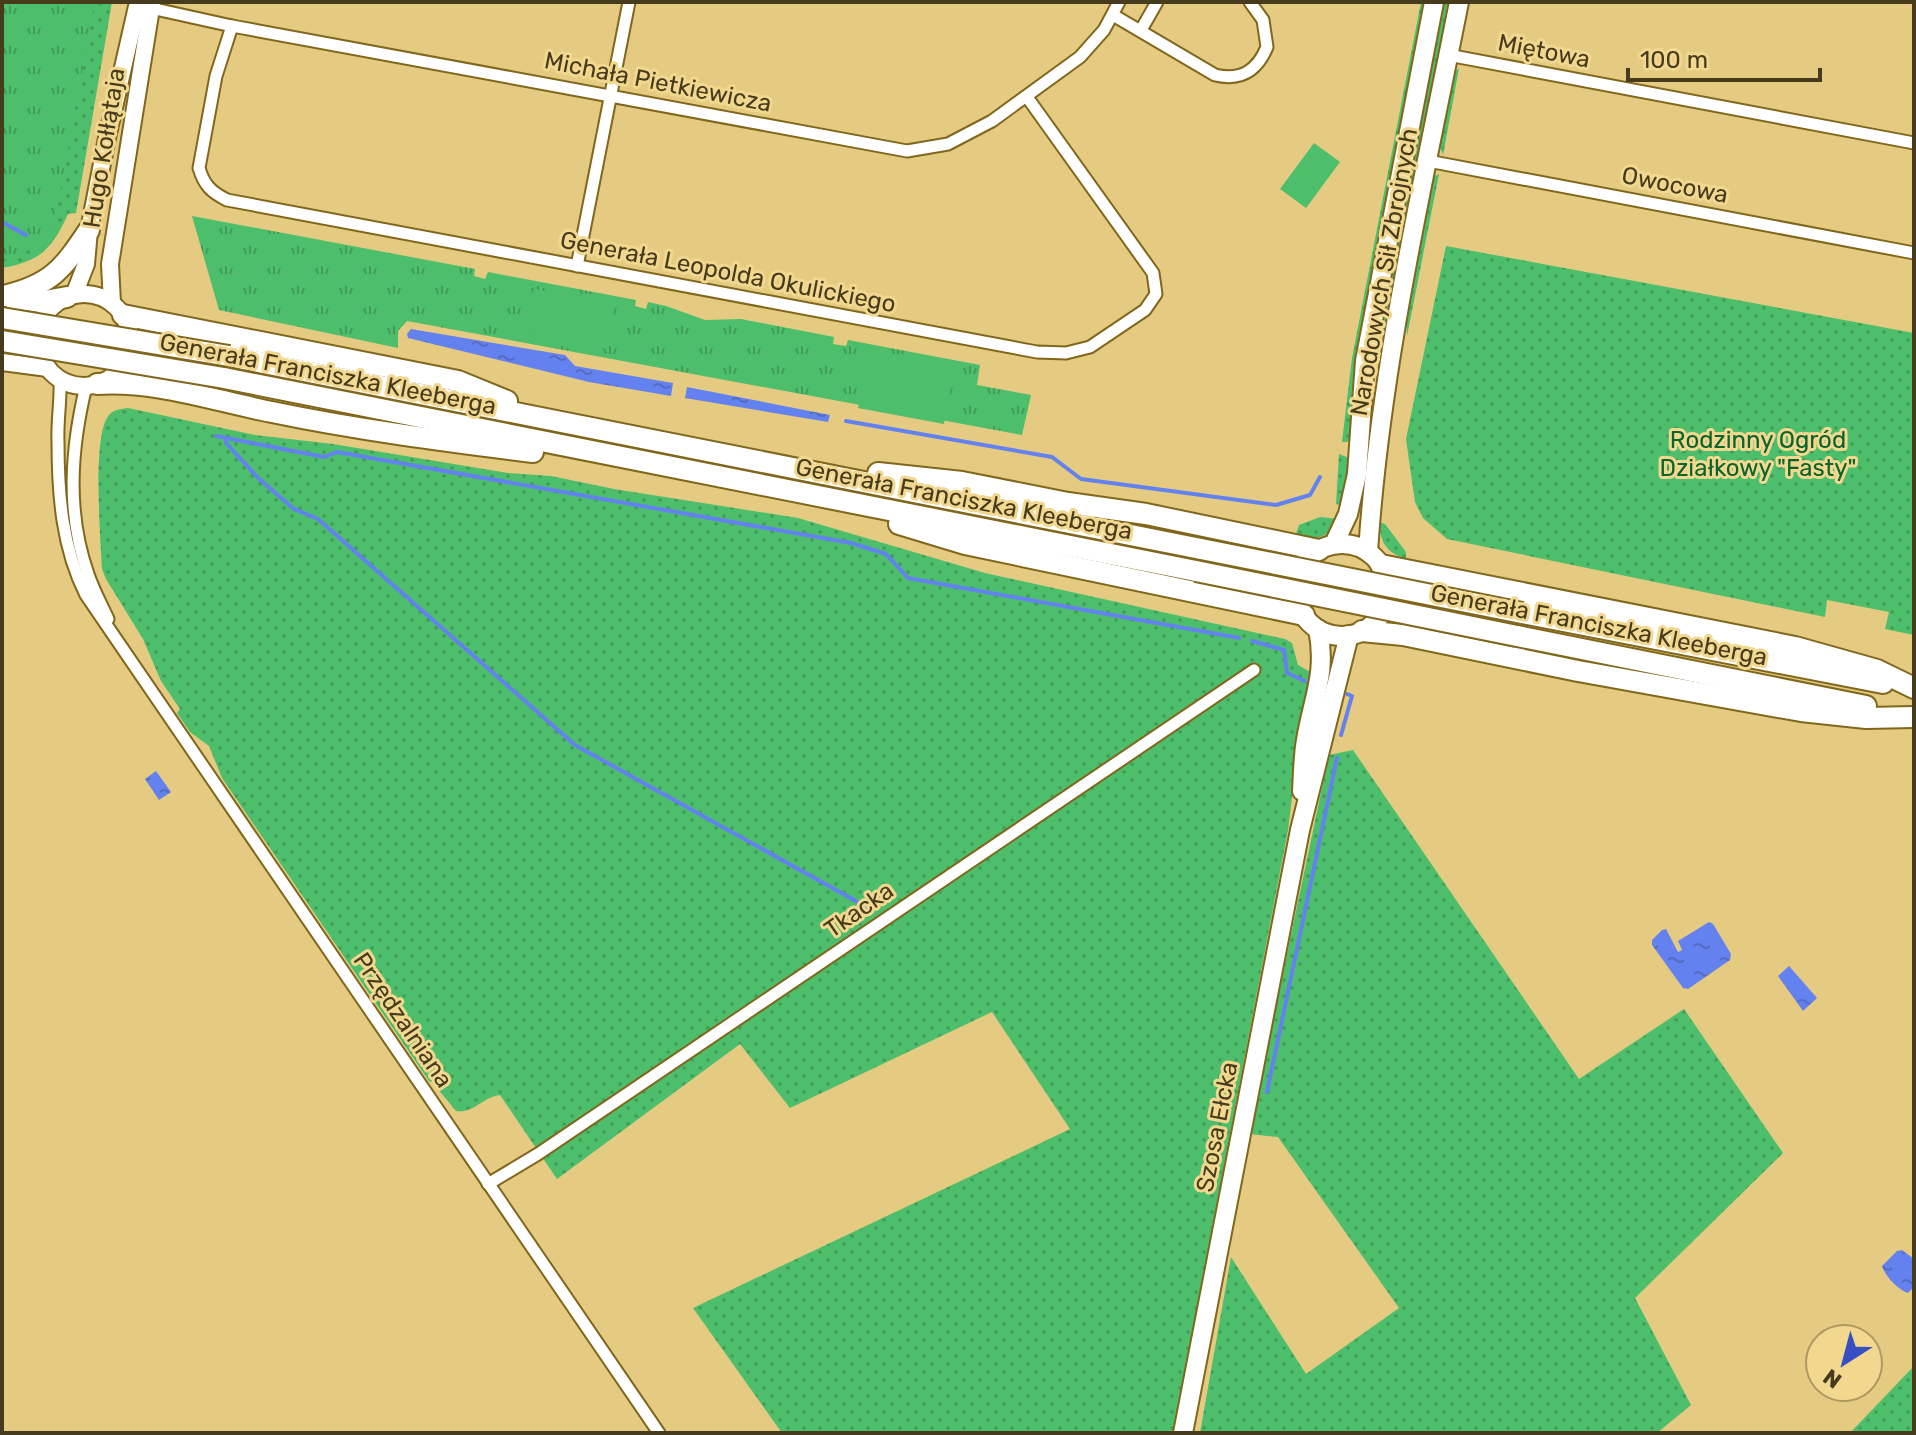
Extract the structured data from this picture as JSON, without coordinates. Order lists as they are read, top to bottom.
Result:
{
  "streets": {
    "highway": ["Generała Franciszka Kleeberga"],
    "main road": ["Narodowych Sił Zbrojnych", "Szosa Ełcka"],
    "street": [
      "Miętowa",
      "Michała Pietkiewicza",
      "Hugo Kołłątaja",
      "Owocowa",
      "Generała Leopolda Okulickiego",
      "Tkacka",
      "Przędzalniana"
    ]
  },
  "crossings": [
    ["Miętowa", "Narodowych Sił Zbrojnych"],
    ["Michała Pietkiewicza", "Hugo Kołłątaja"],
    ["Michała Pietkiewicza", "Generała Leopolda Okulickiego"],
    ["Hugo Kołłątaja", "Przędzalniana"],
    ["Owocowa", "Narodowych Sił Zbrojnych"],
    ["Narodowych Sił Zbrojnych", "Szosa Ełcka"],
    ["Tkacka", "Przędzalniana"]
  ],
  "parks": ["Rodzinny Ogród Działkowy \"Fasty\""],
  "scale_bar": "100 m",
  "north": "bottom left"
}
